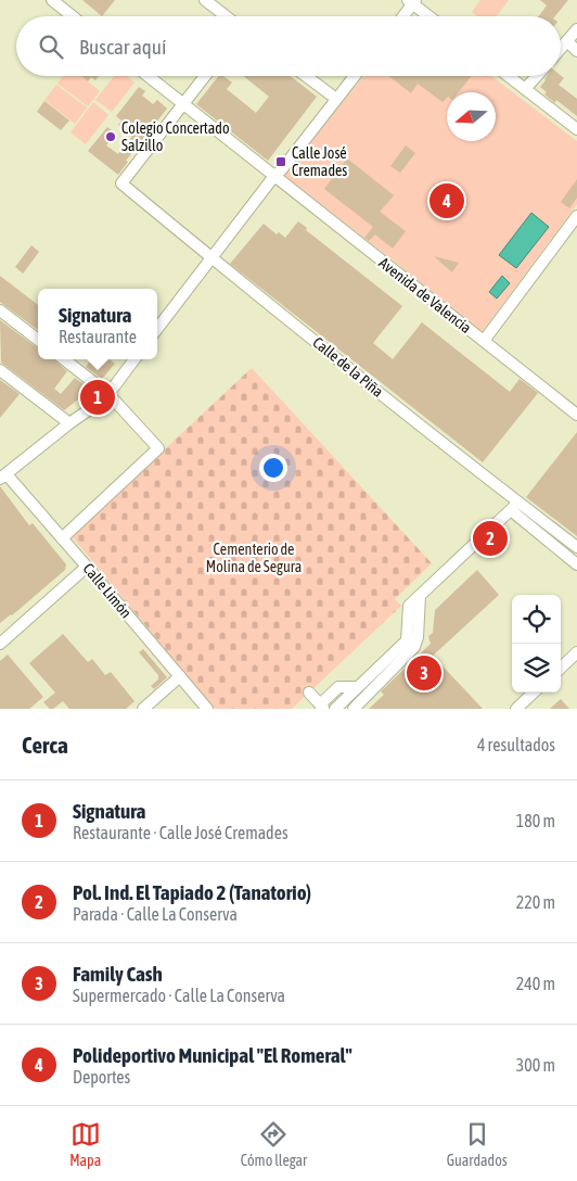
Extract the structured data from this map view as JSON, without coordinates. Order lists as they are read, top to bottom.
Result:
{
  "streets": {
    "street": ["Avenida de Valencia", "Calle de la Piña", "Calle Limón"]
  },
  "crossings": [
    ["Avenida de Valencia", "Calle de la Piña"]
  ],
  "parks": ["Cementerio de Molina de Segura"],
  "places": {
    "other": ["Colegio Concertado Salzillo"],
    "transit": ["Calle José Cremades"]
  },
  "north": "left",
  "page": {
    "search": "Buscar aquí",
    "pins": [
      "4",
      "1",
      "2",
      "3"
    ],
    "popup": ["Signatura", "Restaurante"],
    "heading": ["Cerca", "4 resultados"],
    "list": [
      {
        "mark": "1",
        "name": "Signatura",
        "note": "Restaurante · Calle José Cremades",
        "value": "180 m"
      },
      {
        "mark": "2",
        "name": "Pol. Ind. El Tapiado 2 (Tanatorio)",
        "note": "Parada · Calle La Conserva",
        "value": "220 m"
      },
      {
        "mark": "3",
        "name": "Family Cash",
        "note": "Supermercado · Calle La Conserva",
        "value": "240 m"
      },
      {
        "mark": "4",
        "name": "Polideportivo Municipal \"El Romeral\"",
        "note": "Deportes",
        "value": "300 m"
      }
    ],
    "nav": ["Mapa", "Cómo llegar", "Guardados"]
  }
}
